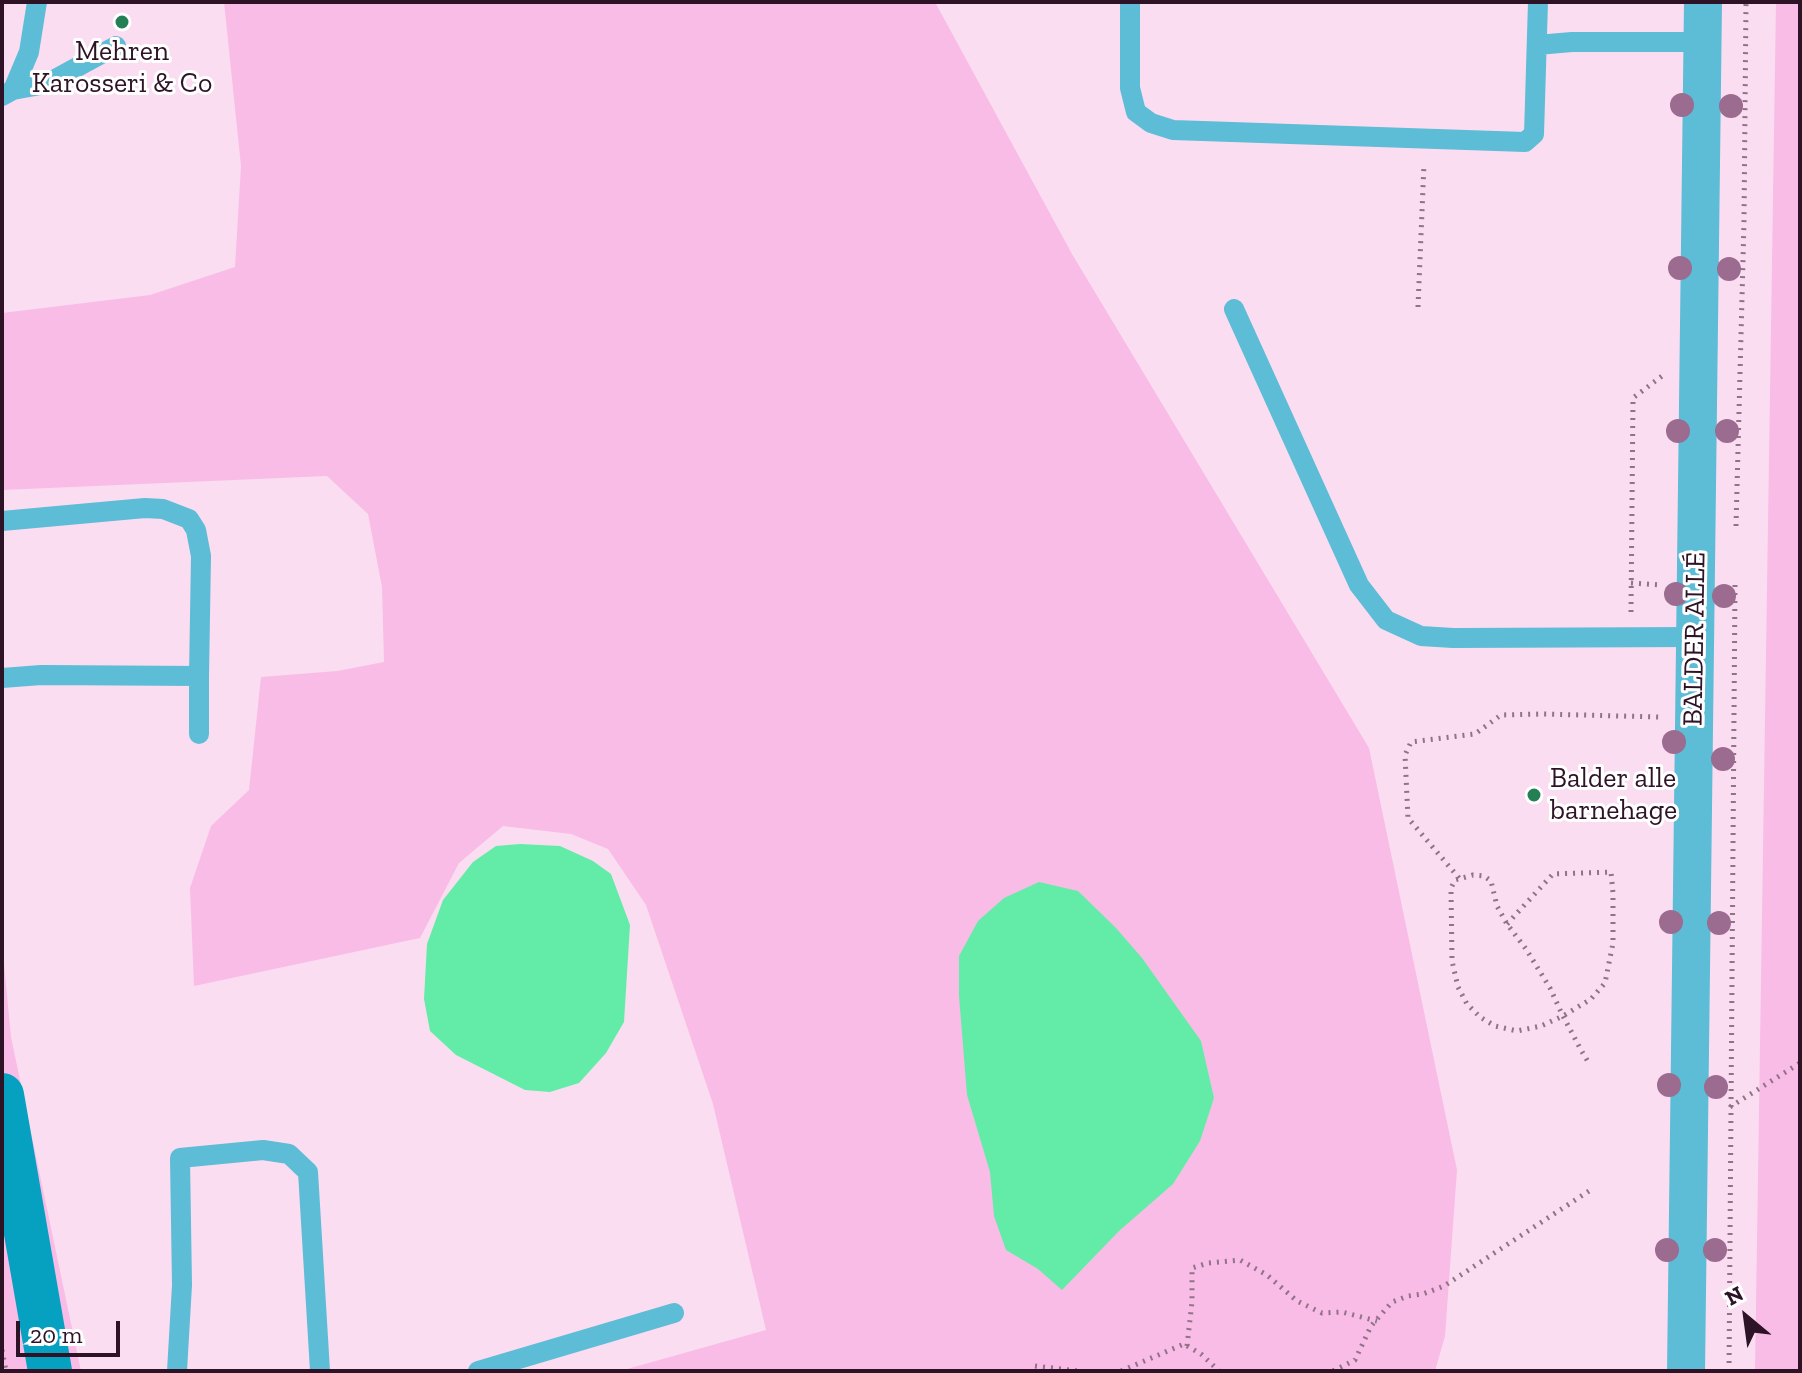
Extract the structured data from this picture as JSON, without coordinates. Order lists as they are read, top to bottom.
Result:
{
  "streets": {
    "street": ["BALDER ALLÉ"]
  },
  "places": ["Mehren Karosseri & Co", "Balder alle barnehage"],
  "scale_bar": "20 m",
  "north": "top left"
}
